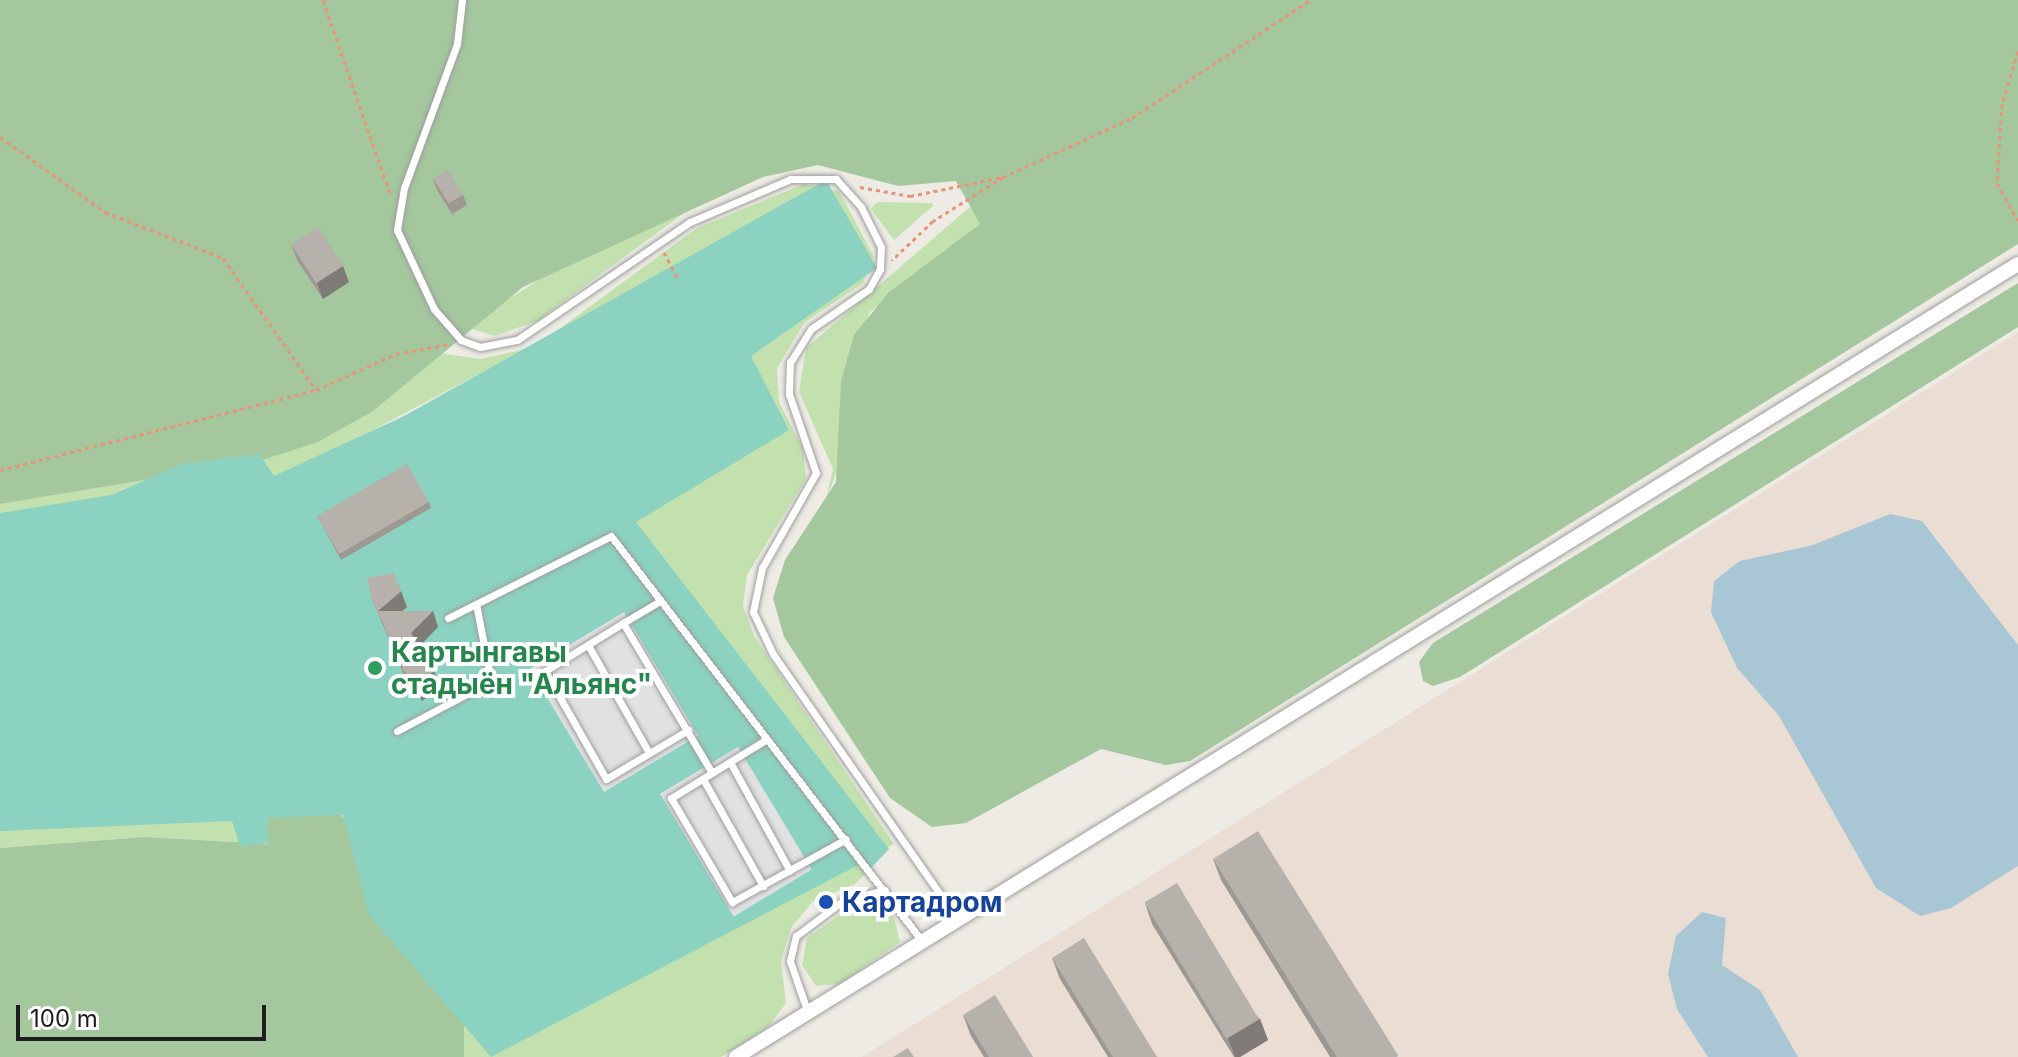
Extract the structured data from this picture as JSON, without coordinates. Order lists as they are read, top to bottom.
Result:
{
  "places": ["Картынгавы стадыён \"Альянс\"", "Картадром"],
  "scale_bar": "100 m"
}
